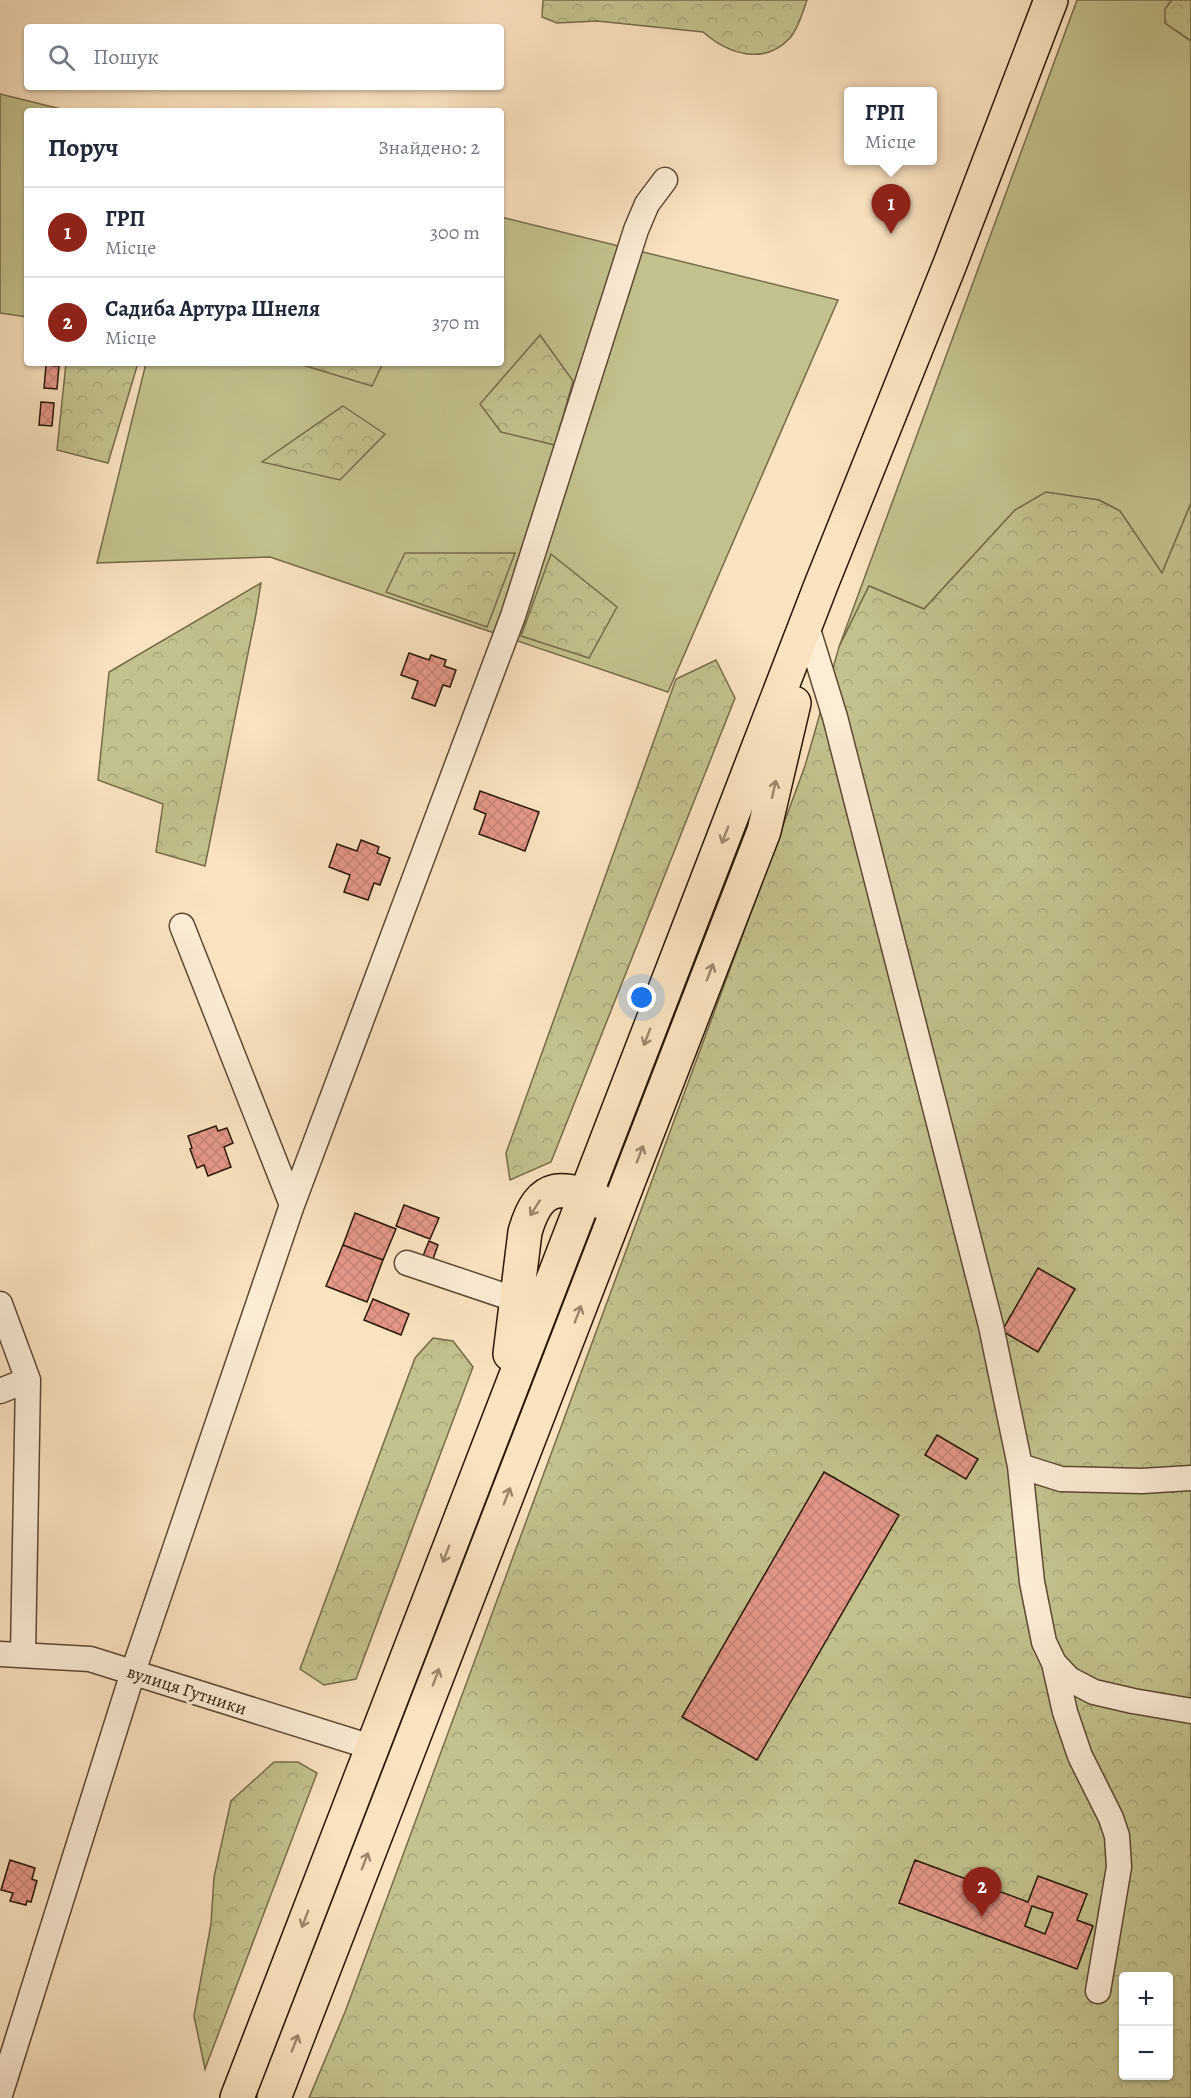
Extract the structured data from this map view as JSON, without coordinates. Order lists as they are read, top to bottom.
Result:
{
  "streets": {
    "street": ["вулиця Гутники"]
  },
  "page": {
    "search": "Пошук",
    "popup": ["ГРП", "Місце"],
    "heading": ["Поруч", "Знайдено: 2"],
    "pins": ["1", "2"],
    "list": [
      {
        "mark": "1",
        "name": "ГРП",
        "note": "Місце",
        "value": "300 m"
      },
      {
        "mark": "2",
        "name": "Садиба Артура Шнеля",
        "note": "Місце",
        "value": "370 m"
      }
    ],
    "map_buttons": ["+", "−"]
  }
}
